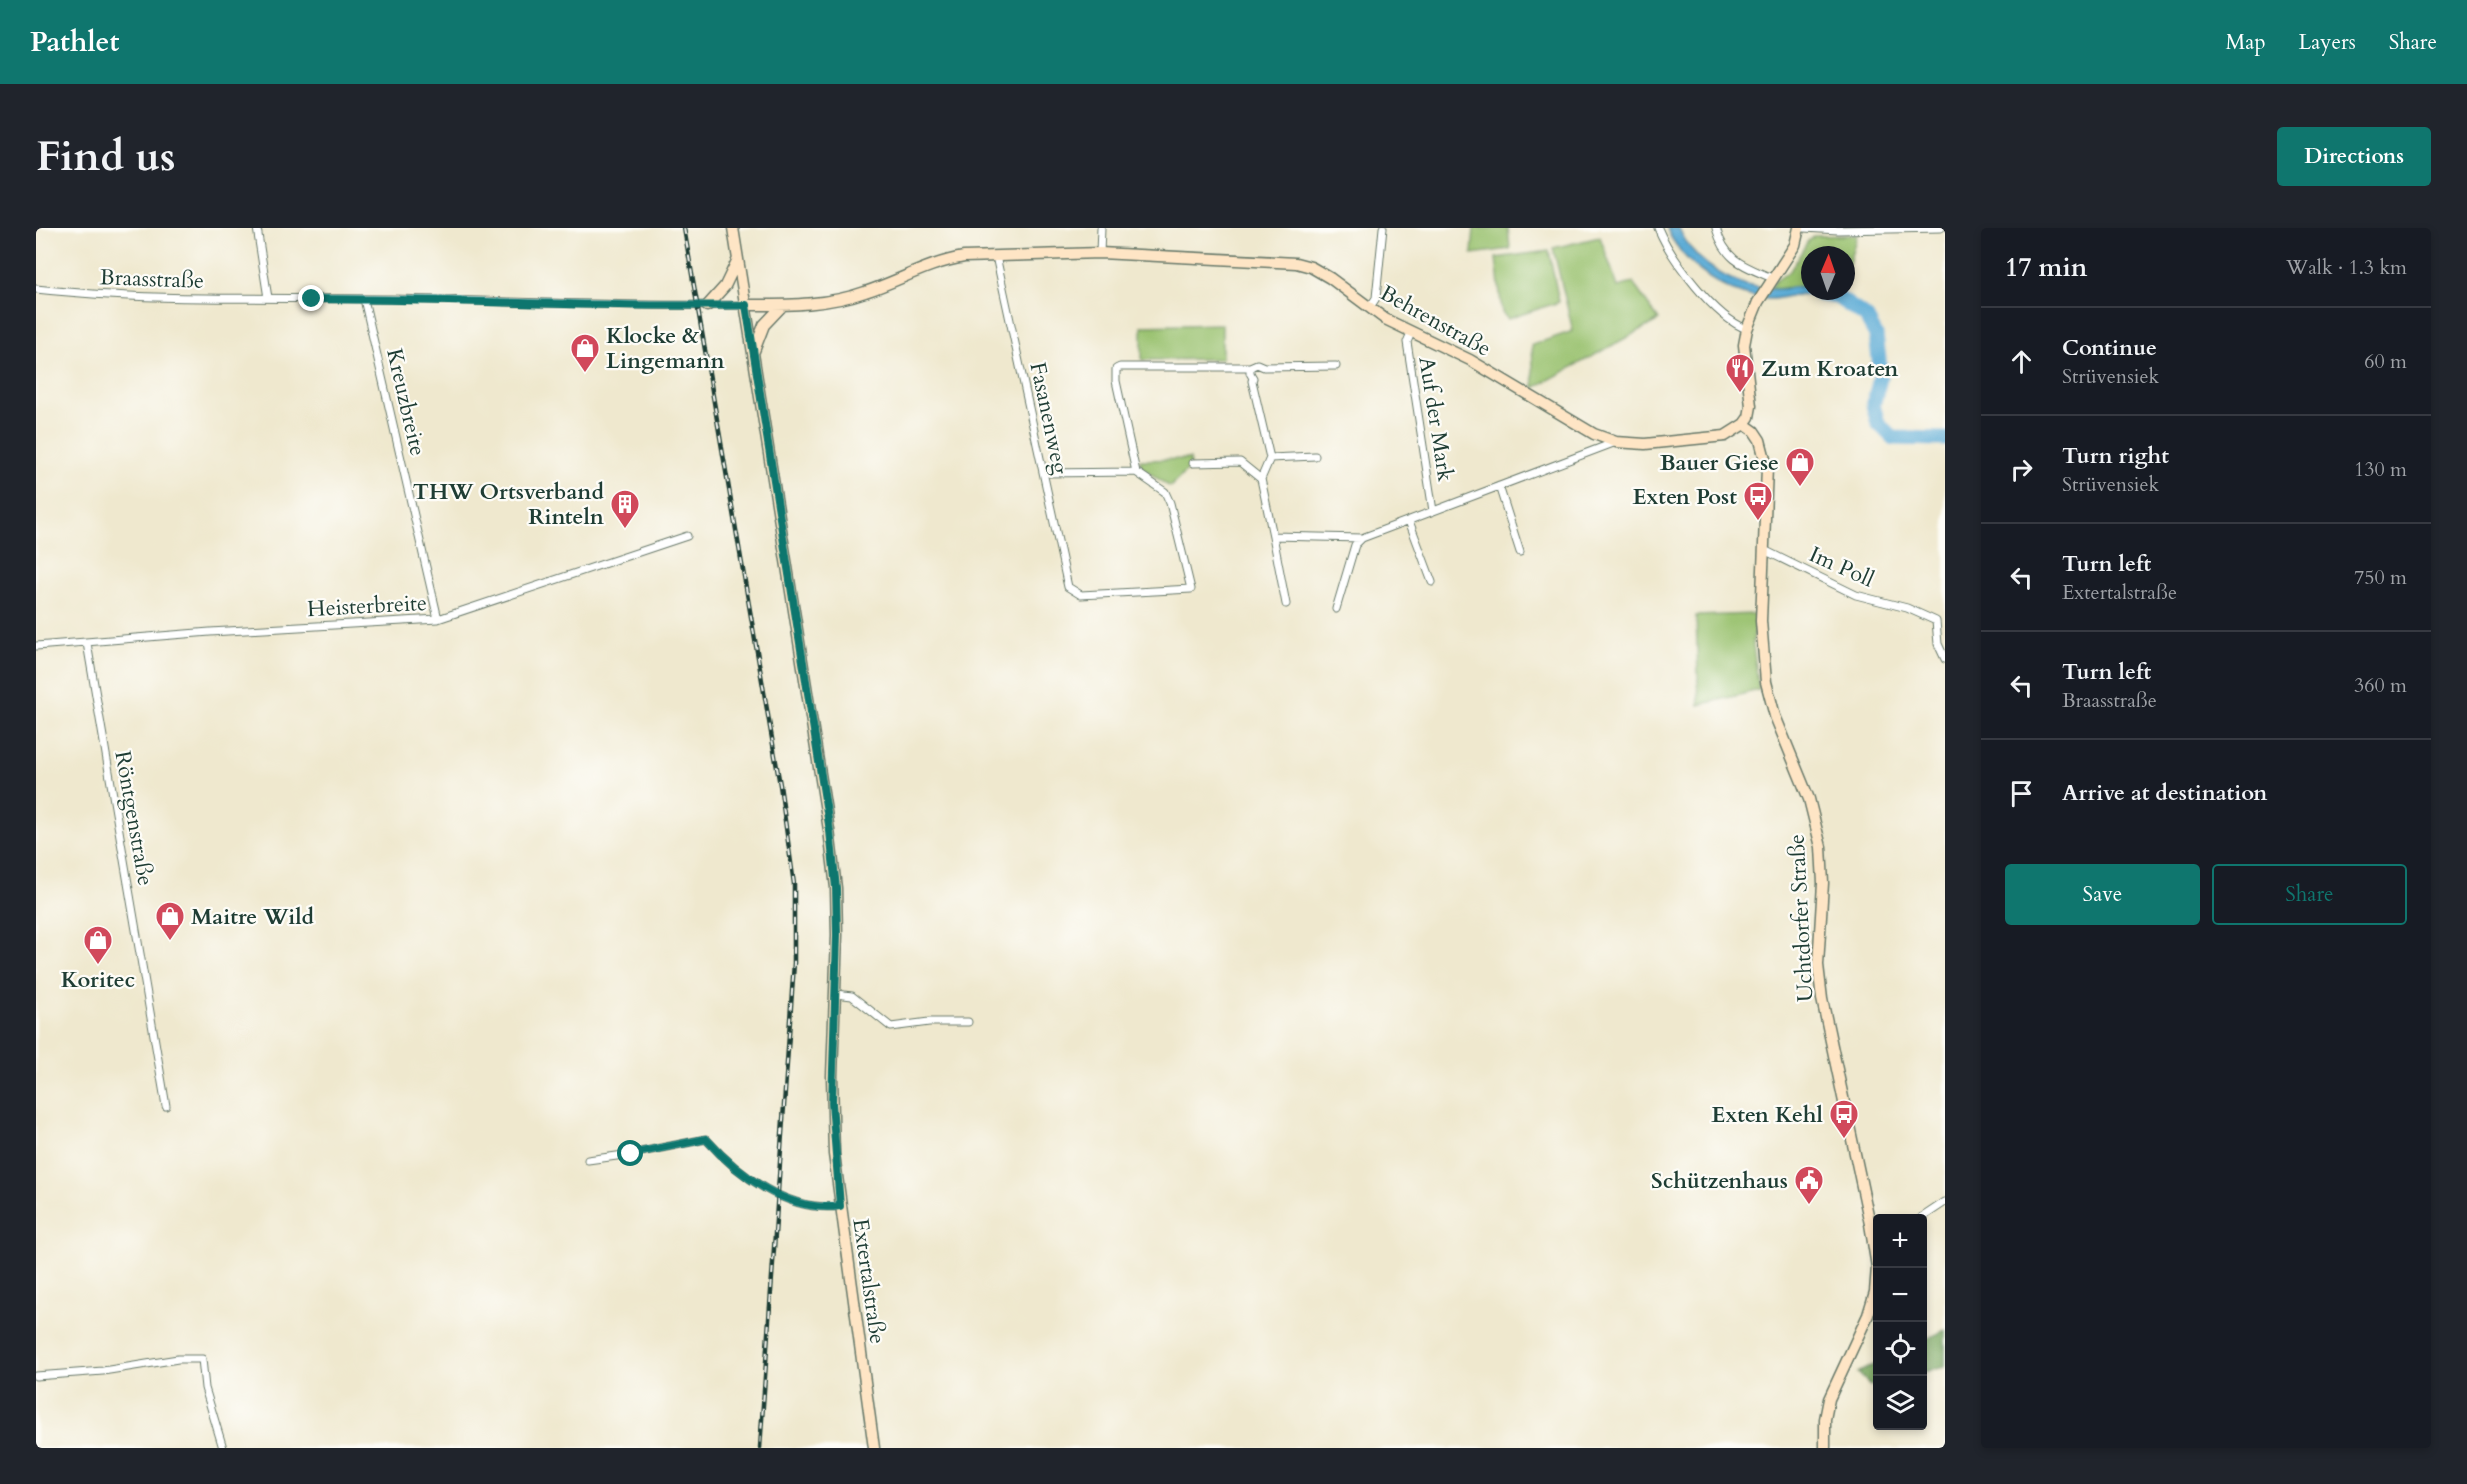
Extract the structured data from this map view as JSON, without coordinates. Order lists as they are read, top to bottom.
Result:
{
  "streets": {
    "main road": ["Behrenstraße", "Uchtdorfer Straße", "Extertalstraße"],
    "street": [
      "Braasstraße",
      "Kreuzbreite",
      "Fasanenweg",
      "Auf der Mark",
      "Im Poll",
      "Heisterbreite",
      "Röntgenstraße"
    ]
  },
  "crossings": [
    ["Braasstraße", "Behrenstraße"],
    ["Braasstraße", "Kreuzbreite"],
    ["Braasstraße", "Extertalstraße"],
    ["Behrenstraße", "Fasanenweg"],
    ["Behrenstraße", "Auf der Mark"],
    ["Behrenstraße", "Uchtdorfer Straße"],
    ["Behrenstraße", "Extertalstraße"],
    ["Kreuzbreite", "Heisterbreite"],
    ["Im Poll", "Uchtdorfer Straße"],
    ["Heisterbreite", "Röntgenstraße"]
  ],
  "places": {
    "shop": [
      "Klocke & Lingemann",
      "Bauer Giese",
      "Maitre Wild",
      "Koritec"
    ],
    "restaurant": ["Zum Kroaten"],
    "bus stop": ["Exten Post", "Exten Kehl"],
    "building": ["THW Ortsverband Rinteln"],
    "public building": ["Schützenhaus"]
  },
  "north": "top",
  "page": {
    "header": "Pathlet",
    "nav": ["Map", "Layers", "Share"],
    "buttons": [
      "Directions",
      ["Save", "Share"]
    ],
    "title": "Find us",
    "heading": ["17 min", "Walk · 1.3 km"],
    "list": [
      ["Continue", "Strüvensiek", "60 m"],
      ["Turn right", "Strüvensiek", "130 m"],
      ["Turn left", "Extertalstraße", "750 m"],
      ["Turn left", "Braasstraße", "360 m"],
      "Arrive at destination"
    ],
    "map_buttons": ["+", "−"]
  }
}
